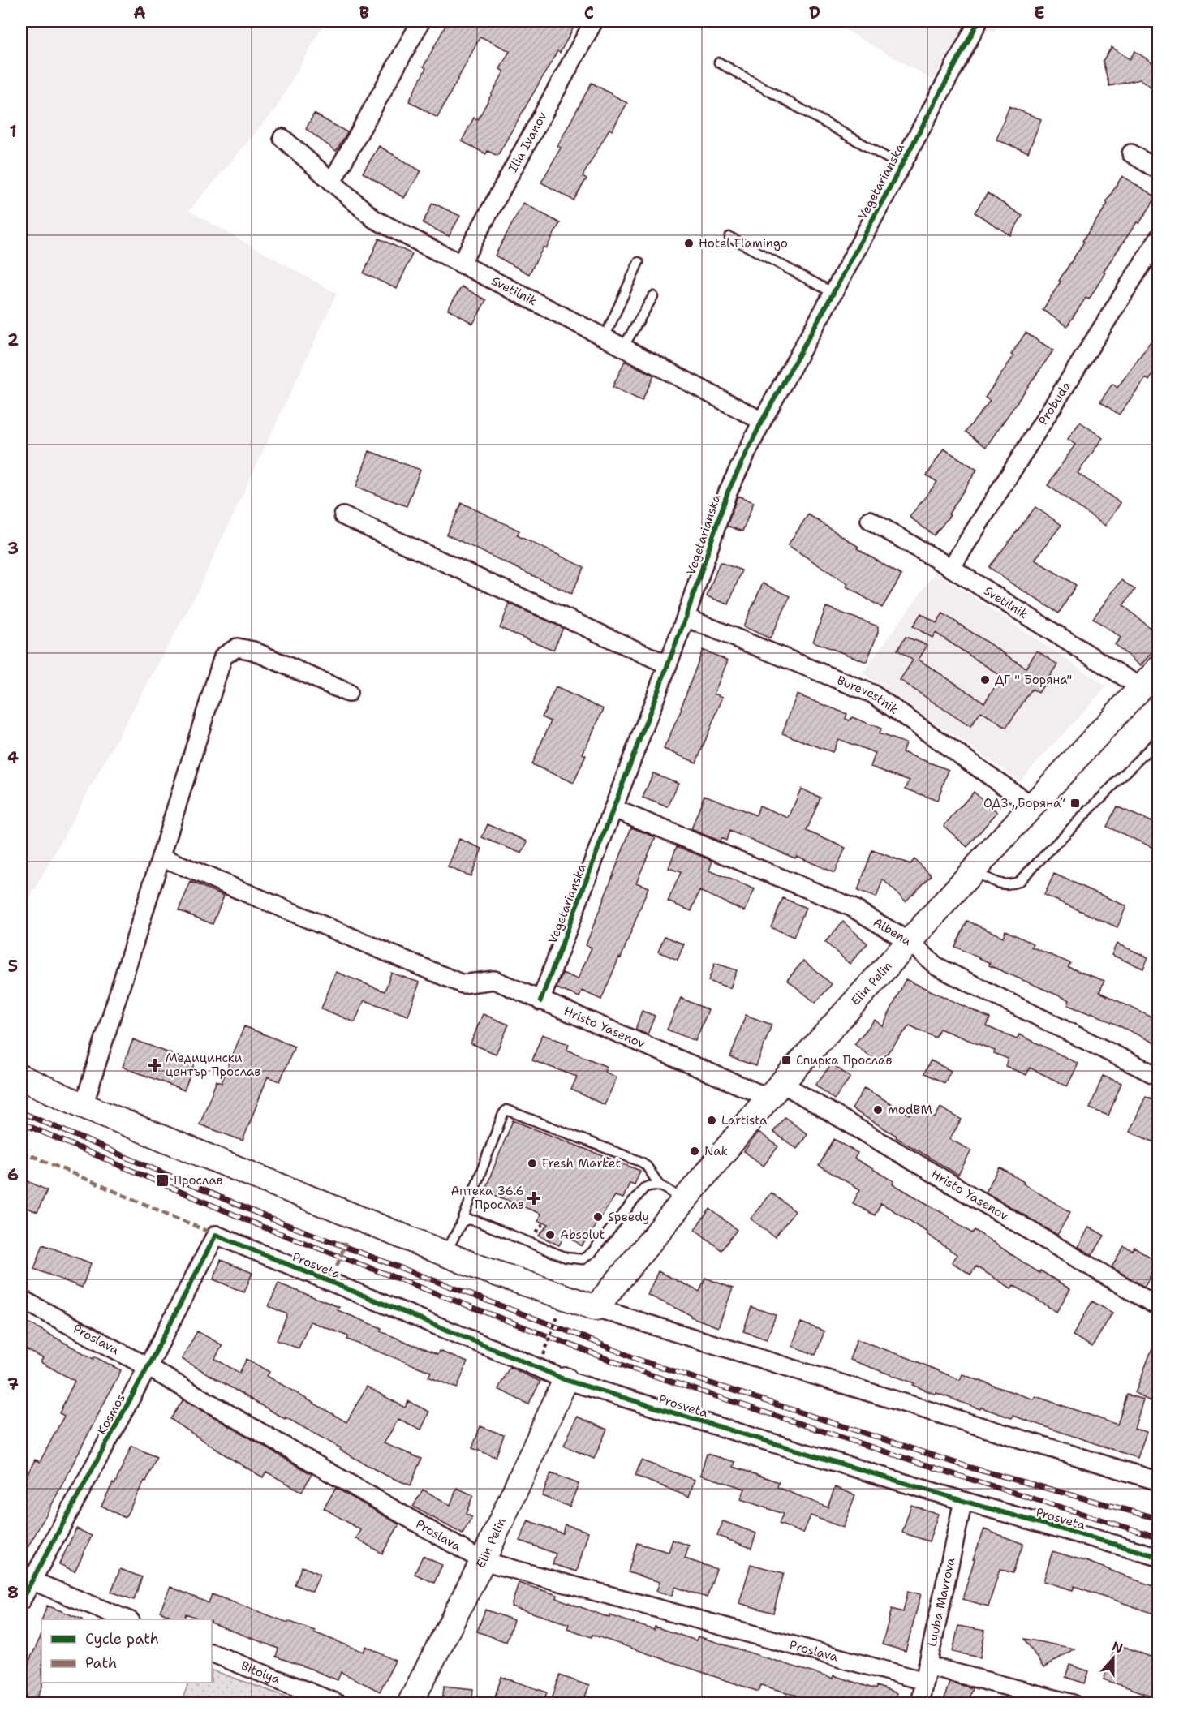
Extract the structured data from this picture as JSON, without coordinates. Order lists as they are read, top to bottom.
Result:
{
  "streets": {
    "street": [
      "Ilia Ivanov",
      "Vegetarianska",
      "Svetilnik",
      "Probuda",
      "Burevestnik",
      "Albena",
      "Elin Pelin",
      "Hristo Yasenov",
      "Prosveta",
      "Proslava",
      "Kosmos",
      "Lyuba Mavrova",
      "Bitolya"
    ]
  },
  "crossings": [
    ["Ilia Ivanov", "Svetilnik"],
    ["Vegetarianska", "Svetilnik"],
    ["Vegetarianska", "Burevestnik"],
    ["Vegetarianska", "Albena"],
    ["Vegetarianska", "Hristo Yasenov"],
    ["Svetilnik", "Probuda"],
    ["Svetilnik", "Elin Pelin"],
    ["Burevestnik", "Elin Pelin"],
    ["Albena", "Elin Pelin"],
    ["Elin Pelin", "Hristo Yasenov"],
    ["Elin Pelin", "Prosveta"],
    ["Elin Pelin", "Proslava"],
    ["Prosveta", "Kosmos"],
    ["Prosveta", "Lyuba Mavrova"],
    ["Proslava", "Kosmos"],
    ["Proslava", "Lyuba Mavrova"]
  ],
  "places": {
    "other": [
      "Hotel Flamingo",
      "ДГ \" Боряна\"",
      "modBM",
      "Lartista",
      "Nak",
      "Fresh Market",
      "Speedy",
      "Absolut"
    ],
    "transit": ["ОДЗ „Боряна“", "Спирка Прослав", "Прослав"],
    "health": ["Медицински център Прослав", "Аптека 36.6 Прослав"]
  },
  "legend": ["Cycle path", "Path"],
  "north": "top",
  "grid": {
    "columns": [
      "A",
      "B",
      "C",
      "D",
      "E"
    ],
    "rows": [
      "1",
      "2",
      "3",
      "4",
      "5",
      "6",
      "7",
      "8"
    ]
  }
}
